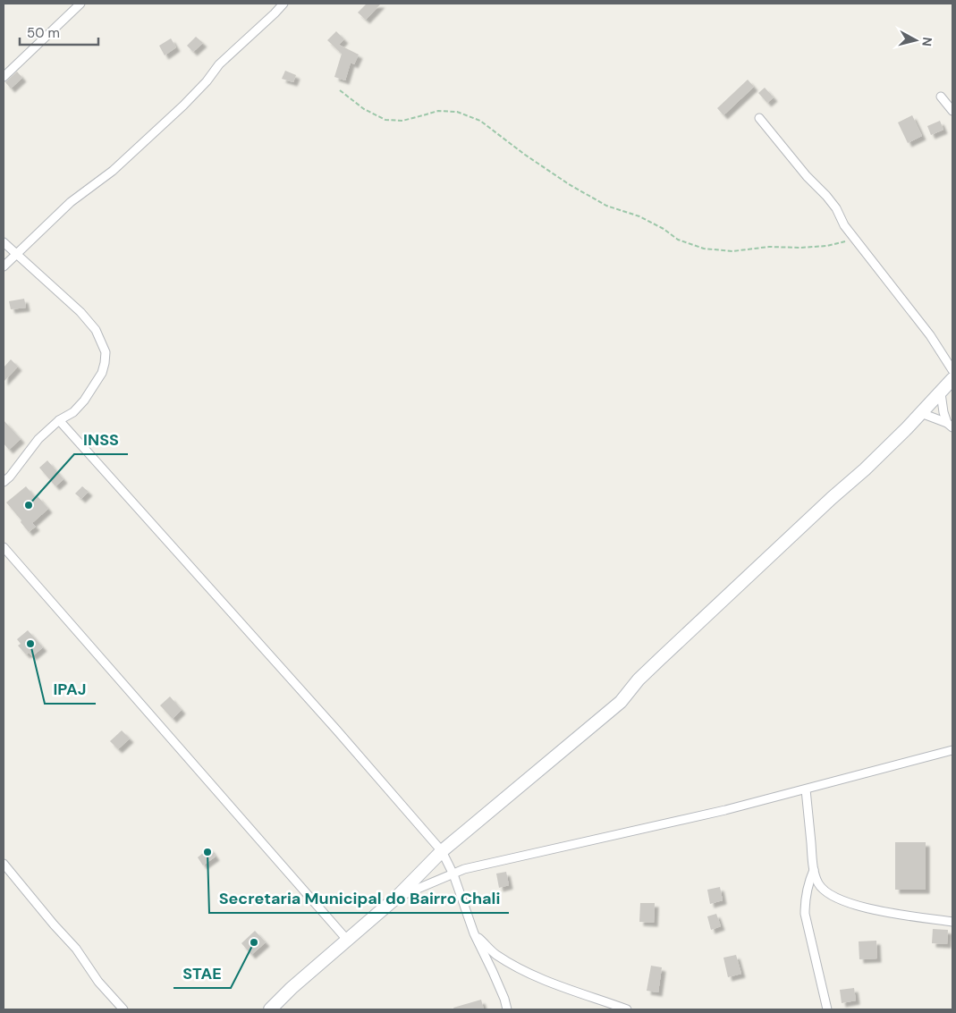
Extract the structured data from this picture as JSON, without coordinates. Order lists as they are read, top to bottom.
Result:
{
  "places": [
    "INSS",
    "IPAJ",
    "Secretaria Municipal do Bairro Chali",
    "STAE"
  ],
  "scale_bar": "50 m",
  "north": "right"
}
